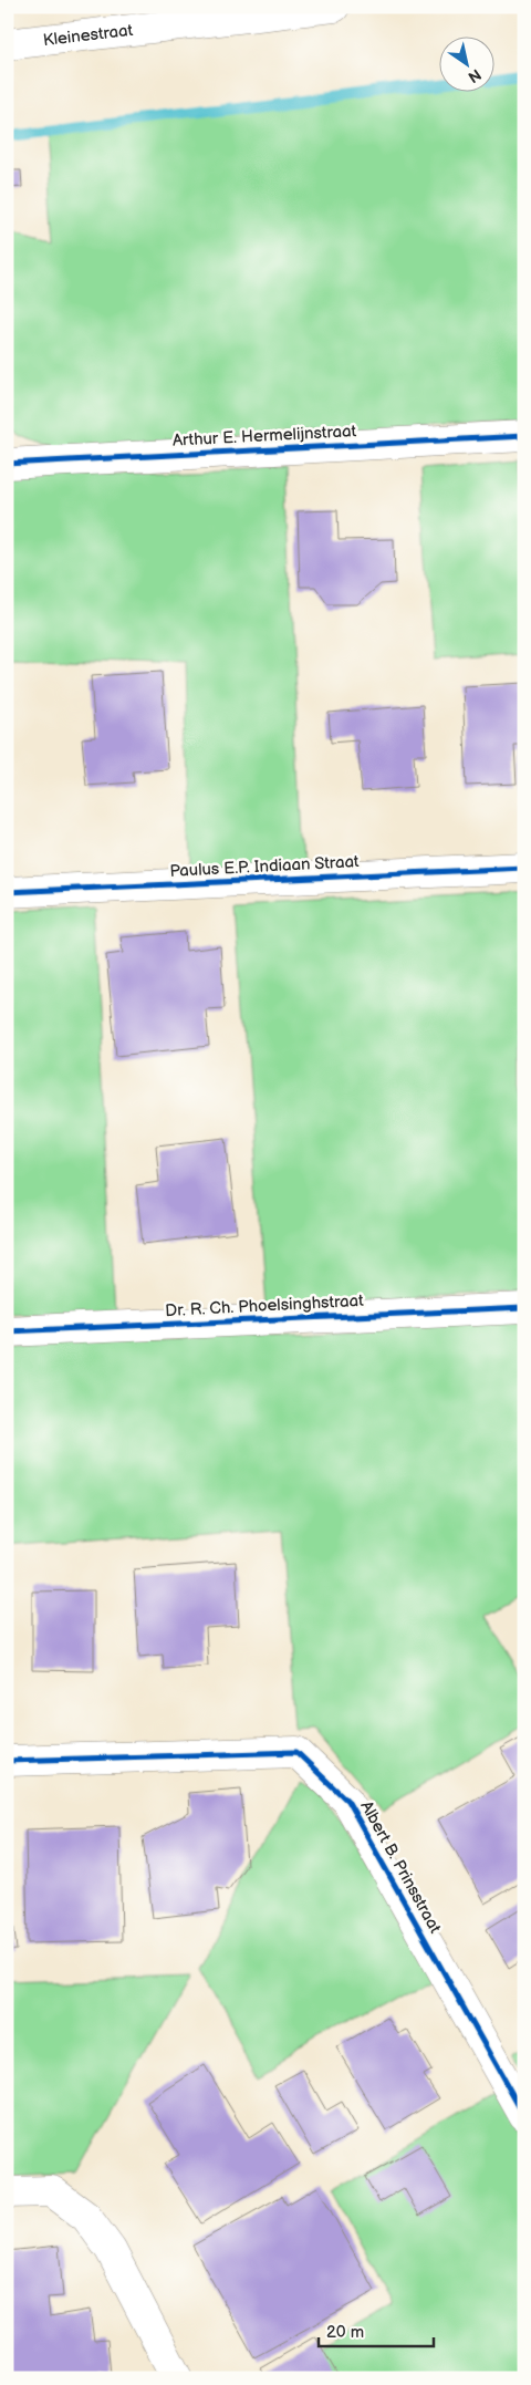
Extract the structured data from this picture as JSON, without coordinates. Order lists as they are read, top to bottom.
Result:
{
  "streets": {
    "street": [
      "Kleinestraat",
      "Arthur E. Hermelijnstraat",
      "Paulus E.P. Indiaan Straat",
      "Dr. R. Ch. Phoelsinghstraat",
      "Albert B. Prinsstraat"
    ]
  },
  "scale_bar": "20 m",
  "north": "bottom right"
}
